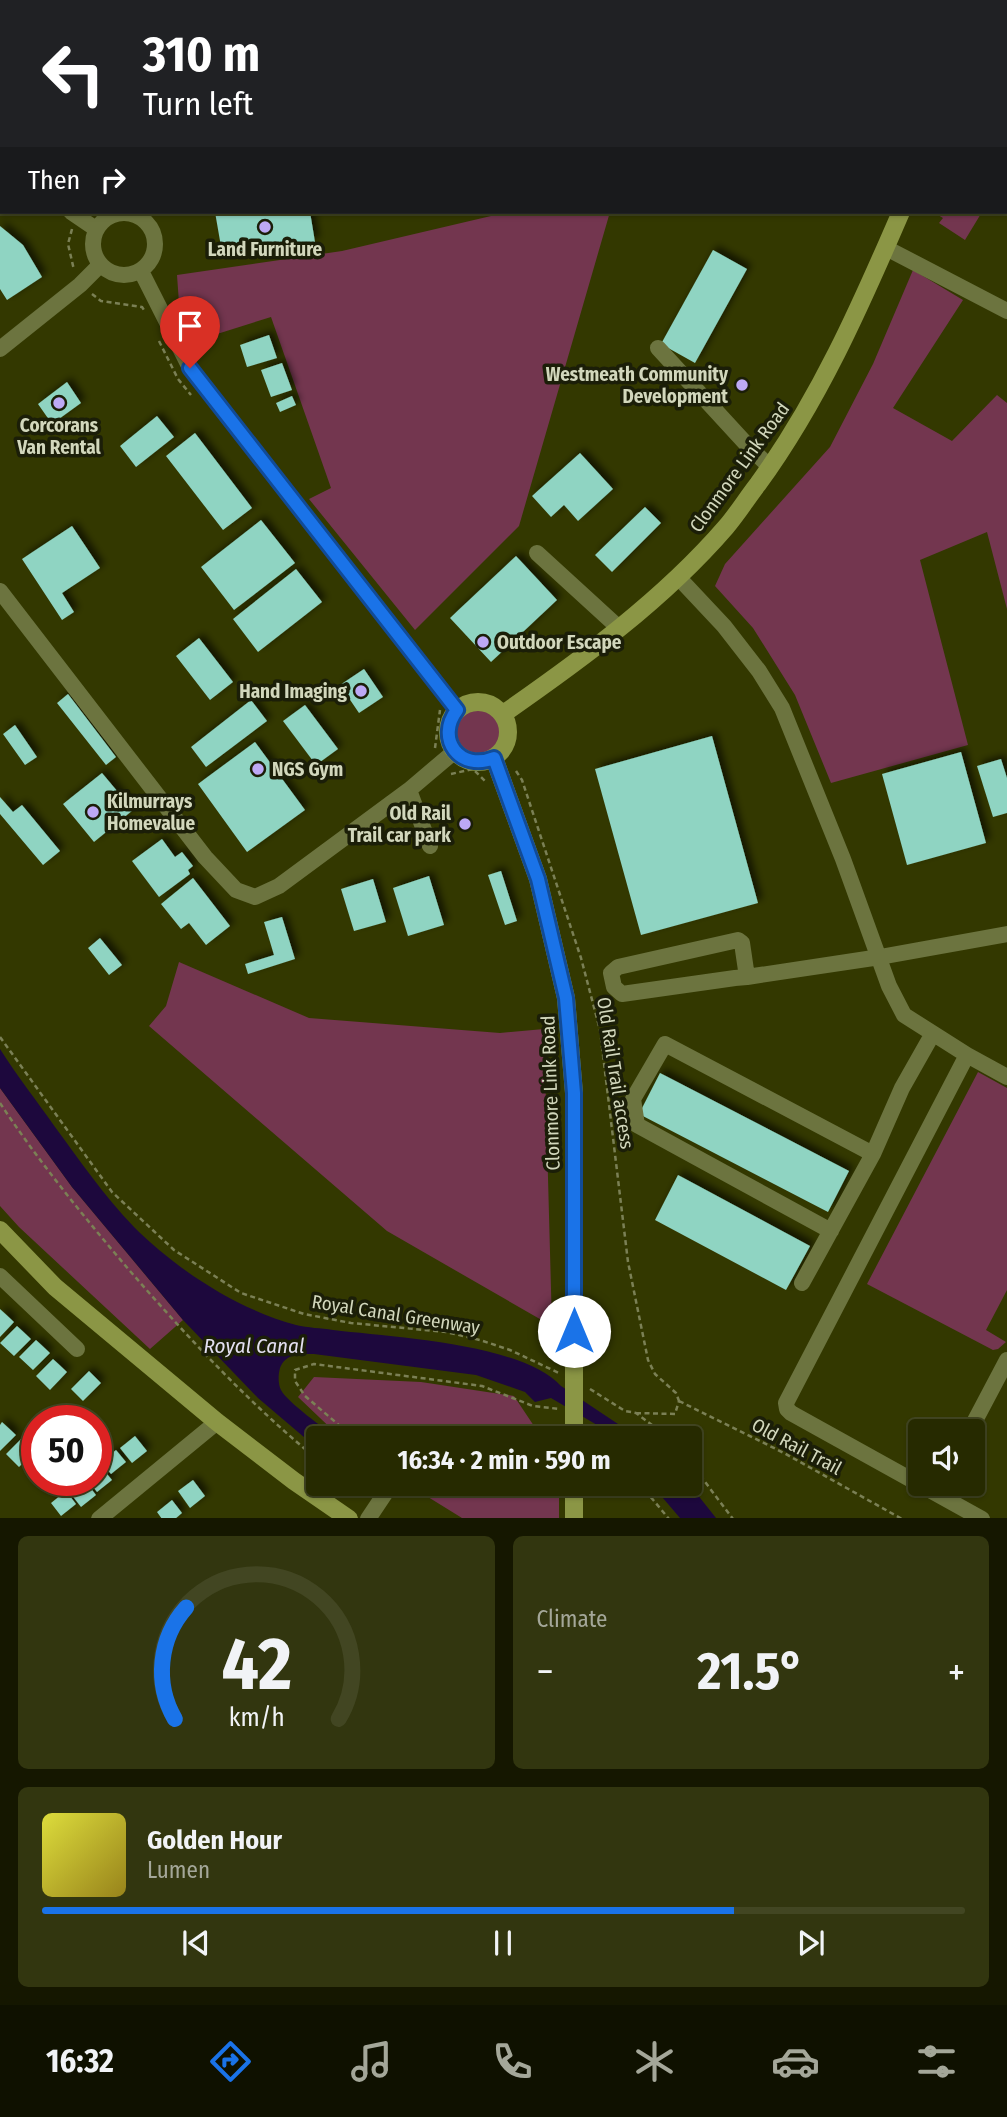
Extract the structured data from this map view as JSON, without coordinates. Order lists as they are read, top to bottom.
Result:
{
  "streets": {
    "main road": ["Clonmore Link Road"],
    "path": ["Old Rail Trail access", "Royal Canal Greenway", "Old Rail Trail"]
  },
  "crossings": [
    ["Clonmore Link Road", "Old Rail Trail access"],
    ["Old Rail Trail access", "Old Rail Trail"]
  ],
  "water": ["Royal Canal"],
  "places": [
    "Land Furniture",
    "Westmeath Community Development",
    "Corcorans Van Rental",
    "Outdoor Escape",
    "Hand Imaging",
    "NGS Gym",
    "Kilmurrays Homevalue",
    "Old Rail Trail car park"
  ],
  "page": {
    "turn": ["310 m", "Turn left"],
    "then": "Then",
    "limit": "50",
    "trip": "16:34 · 2 min · 590 m",
    "tile": "Climate",
    "heat": ["−", "21.5°", "+"],
    "song": ["Golden Hour", "Lumen"],
    "tabs": "16:32",
    "gauge": ["42", "km/h"]
  }
}
